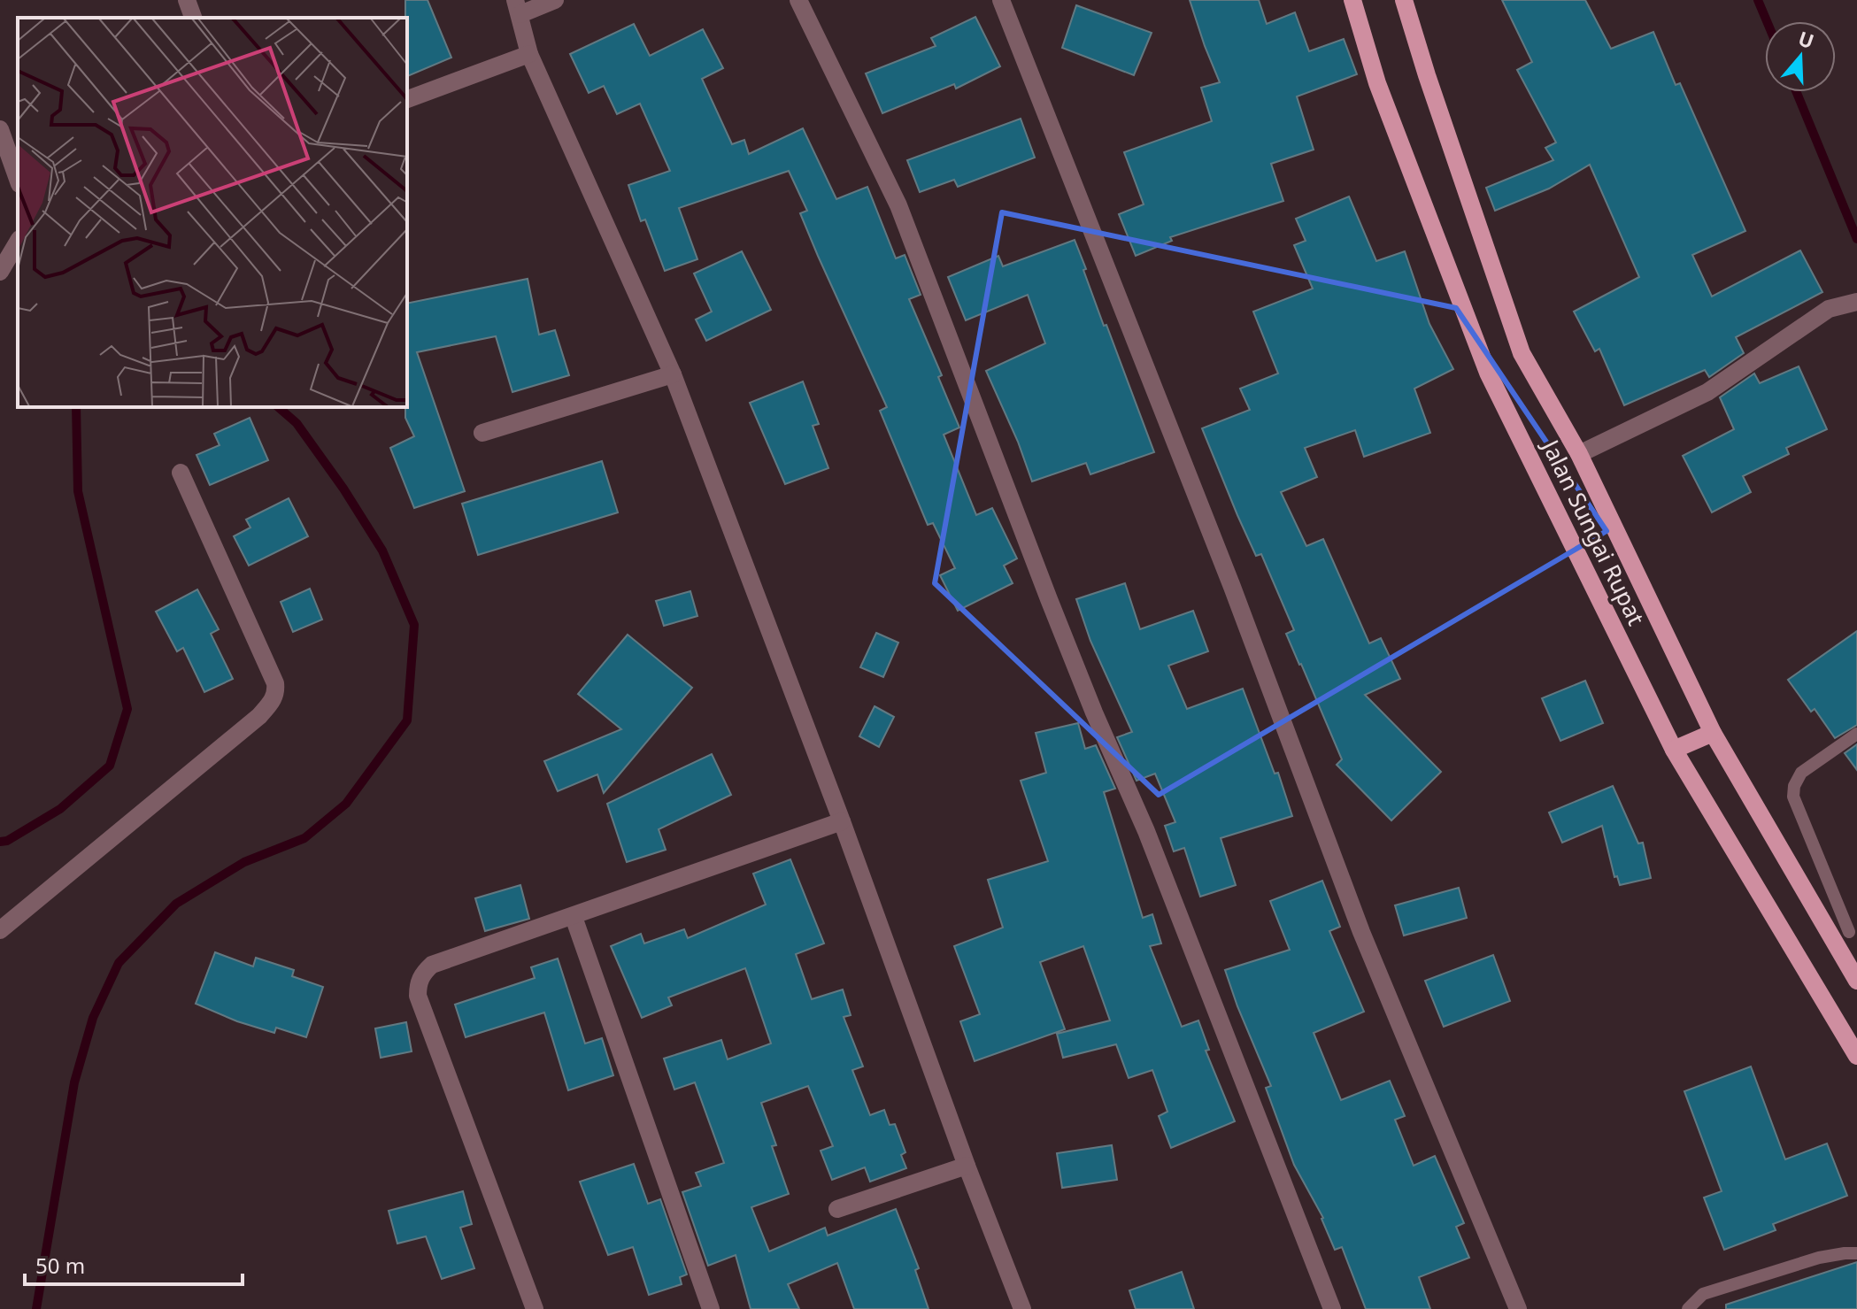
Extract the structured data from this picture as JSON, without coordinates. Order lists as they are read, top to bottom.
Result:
{
  "streets": {
    "main road": ["Jalan Sungai Rupat"]
  },
  "scale_bar": "50 m",
  "north": "top"
}
